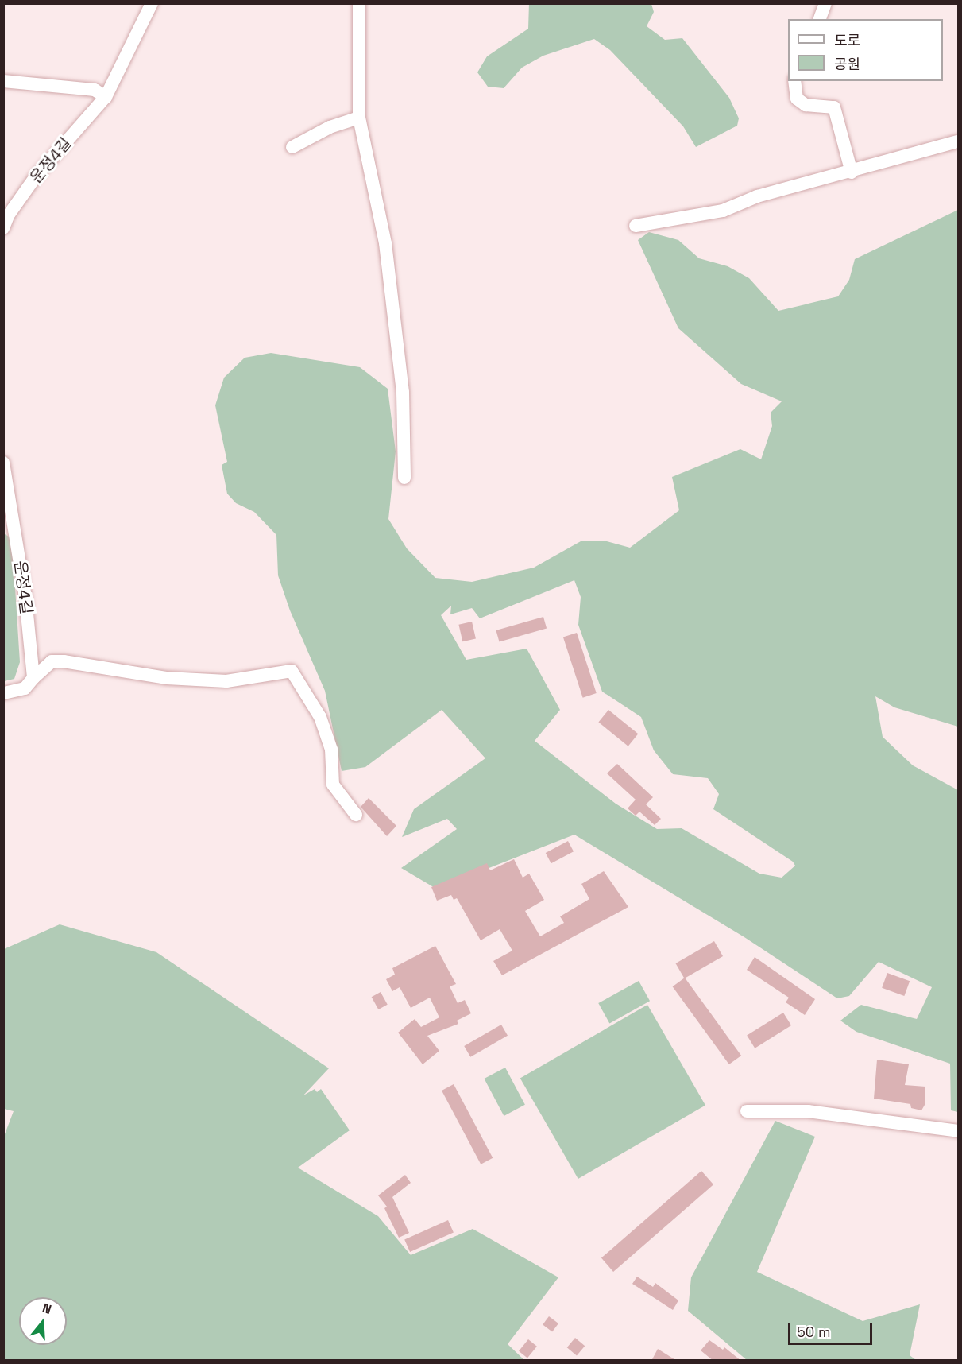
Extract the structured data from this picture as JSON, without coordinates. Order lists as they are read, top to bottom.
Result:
{
  "streets": {
    "street": ["운정4길"]
  },
  "legend": ["도로", "공원"],
  "scale_bar": "50 m",
  "north": "top"
}
